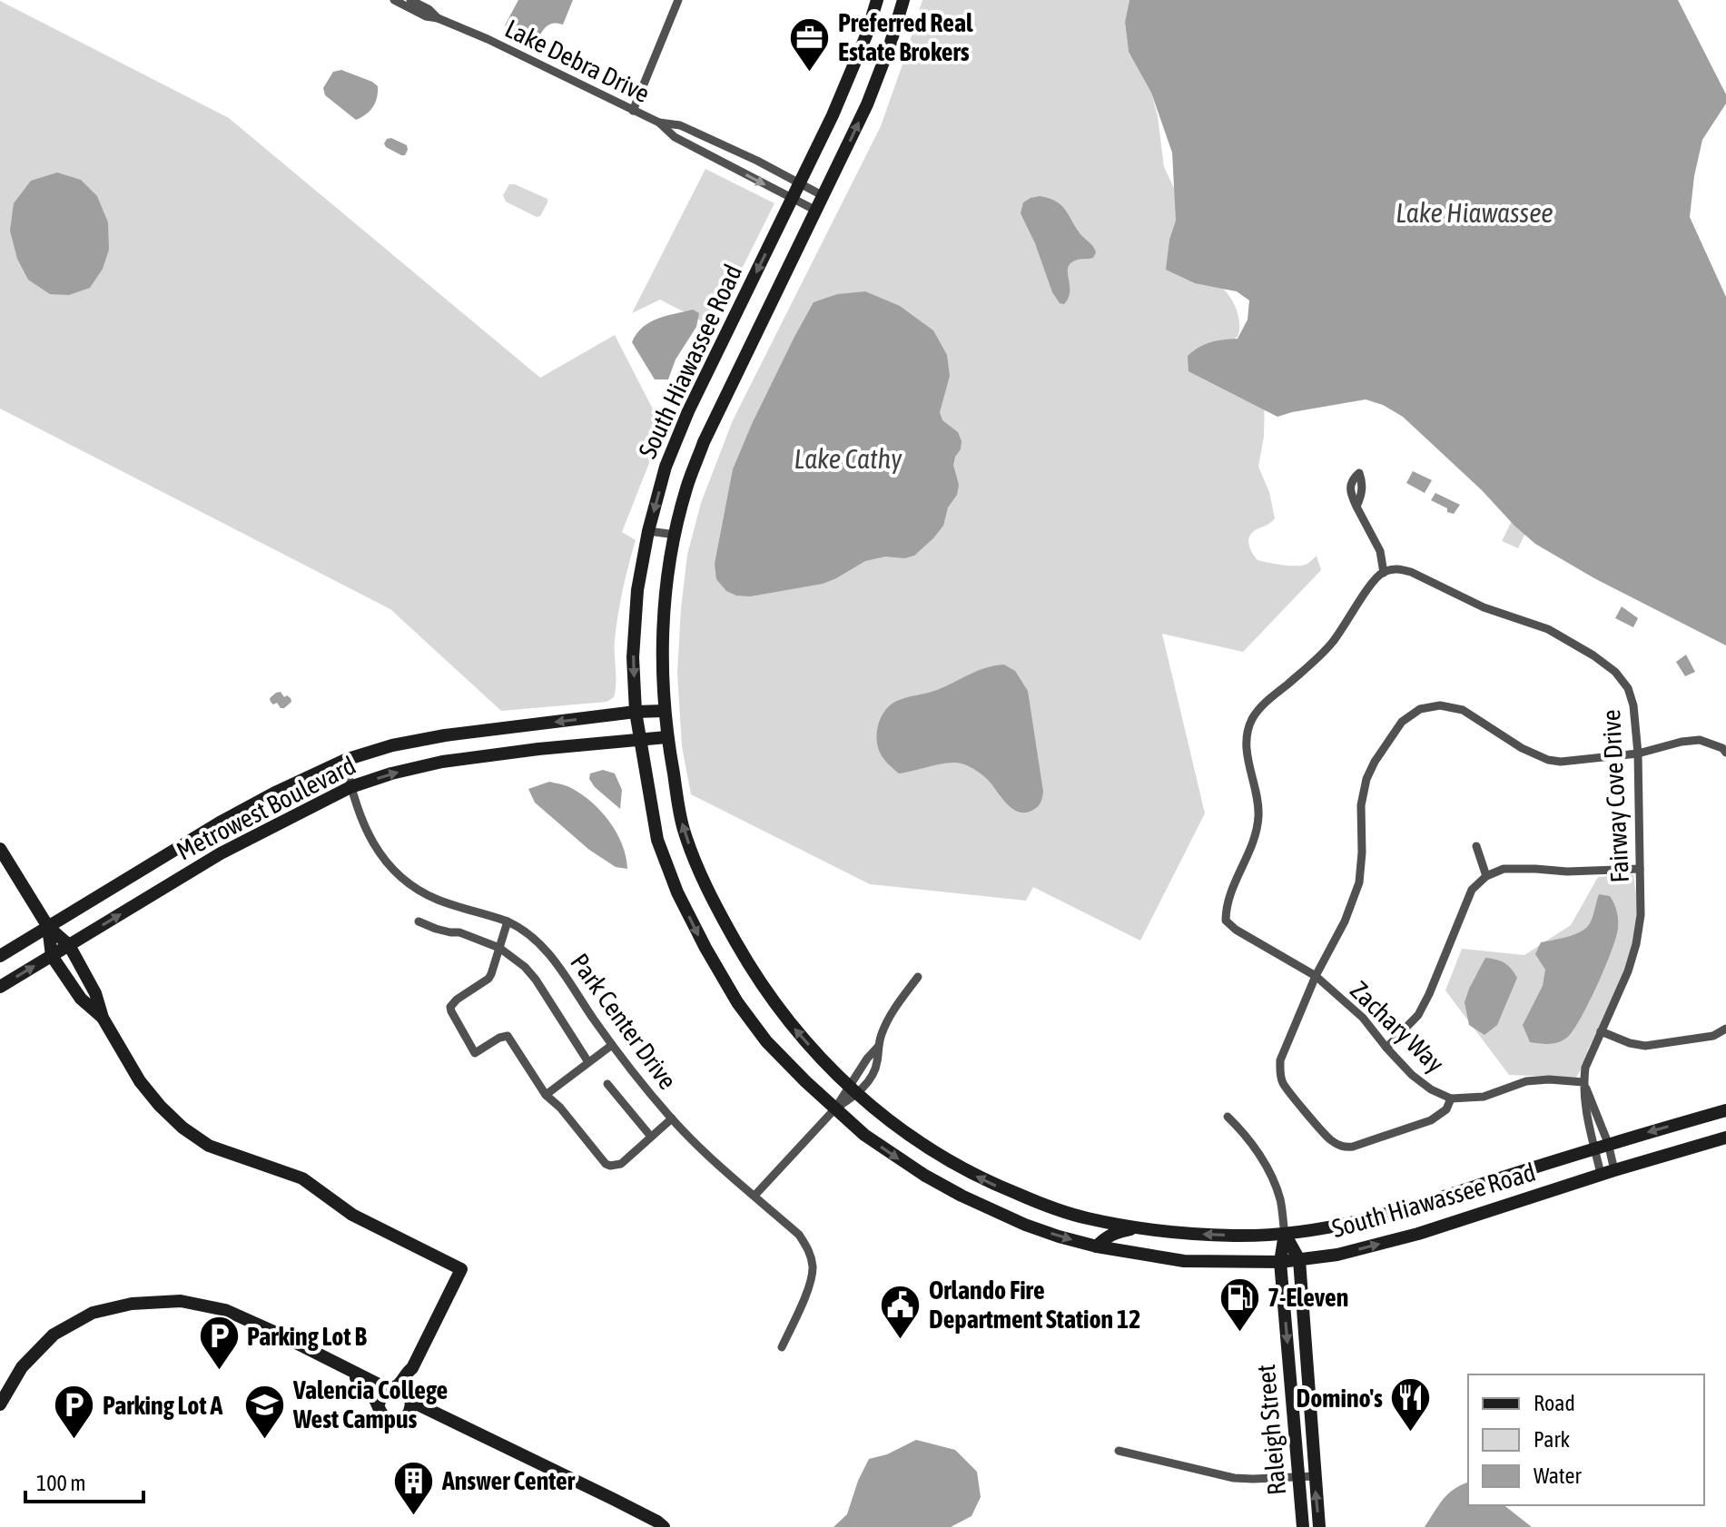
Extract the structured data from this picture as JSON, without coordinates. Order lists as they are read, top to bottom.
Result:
{
  "streets": {
    "street": [
      "Lake Debra Drive",
      "South Hiawassee Road",
      "Fairway Cove Drive",
      "Metrowest Boulevard",
      "Park Center Drive",
      "Zachary Way",
      "Raleigh Street"
    ]
  },
  "crossings": [
    ["Lake Debra Drive", "South Hiawassee Road"],
    ["South Hiawassee Road", "Fairway Cove Drive"],
    ["South Hiawassee Road", "Metrowest Boulevard"],
    ["South Hiawassee Road", "Raleigh Street"],
    ["Fairway Cove Drive", "Zachary Way"],
    ["Metrowest Boulevard", "Park Center Drive"]
  ],
  "water": ["Lake Hiawassee", "Lake Cathy"],
  "places": {
    "office": ["Preferred Real Estate Brokers"],
    "fuel station": ["7-Eleven"],
    "public building": ["Orlando Fire Department Station 12"],
    "parking": ["Parking Lot B", "Parking Lot A"],
    "restaurant": ["Domino's"],
    "school or university": ["Valencia College West Campus"],
    "building": ["Answer Center"]
  },
  "legend": ["Road", "Park", "Water"],
  "scale_bar": "100 m"
}
